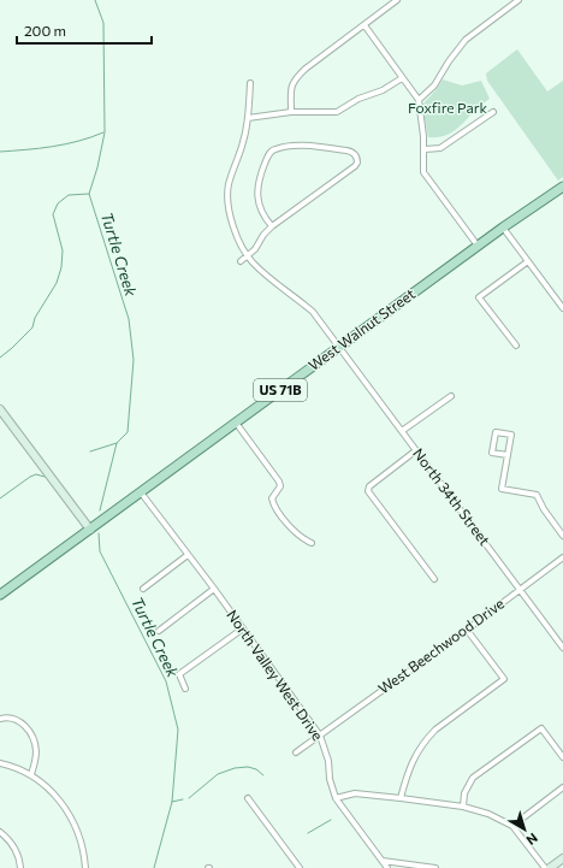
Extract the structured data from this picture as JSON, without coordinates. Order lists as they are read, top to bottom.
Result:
{
  "streets": {
    "main road": ["West Walnut Street", "US 71B"],
    "street": ["North 34th Street", "West Beechwood Drive", "North Valley West Drive"]
  },
  "crossings": [
    ["West Walnut Street", "North 34th Street"],
    ["West Walnut Street", "North Valley West Drive"],
    ["North 34th Street", "West Beechwood Drive"],
    ["West Beechwood Drive", "North Valley West Drive"]
  ],
  "water": ["Turtle Creek"],
  "parks": ["Foxfire Park"],
  "scale_bar": "200 m",
  "north": "bottom right"
}
